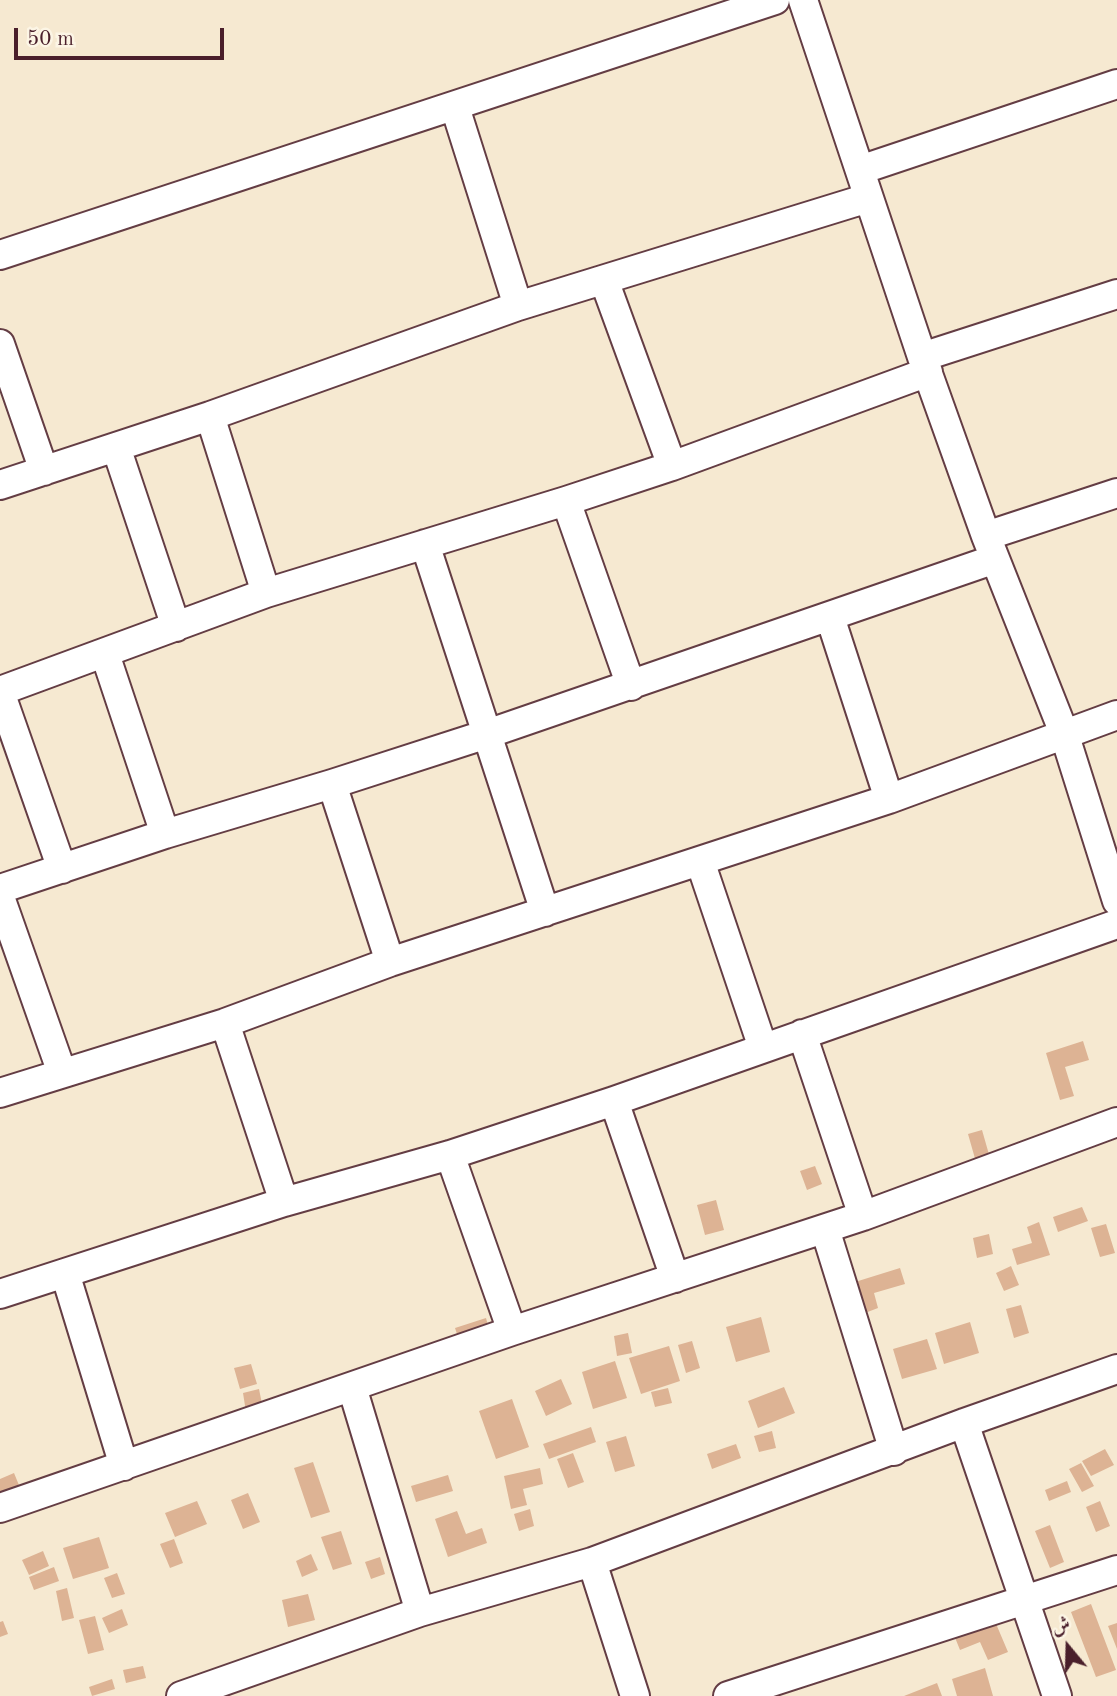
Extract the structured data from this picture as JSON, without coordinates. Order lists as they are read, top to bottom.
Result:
{
  "scale_bar": "50 m",
  "north": "top"
}
